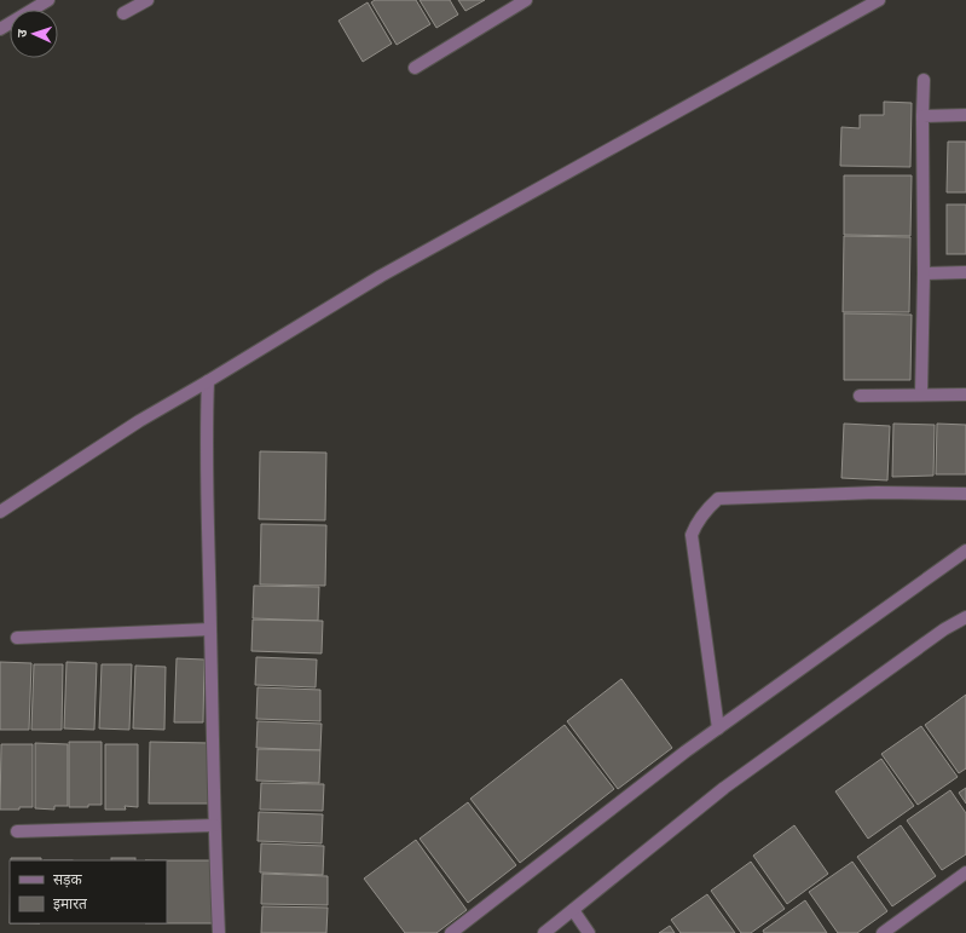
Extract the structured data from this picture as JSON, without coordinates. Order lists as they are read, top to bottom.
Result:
{
  "legend": ["सड़क", "इमारत"],
  "north": "left"
}
